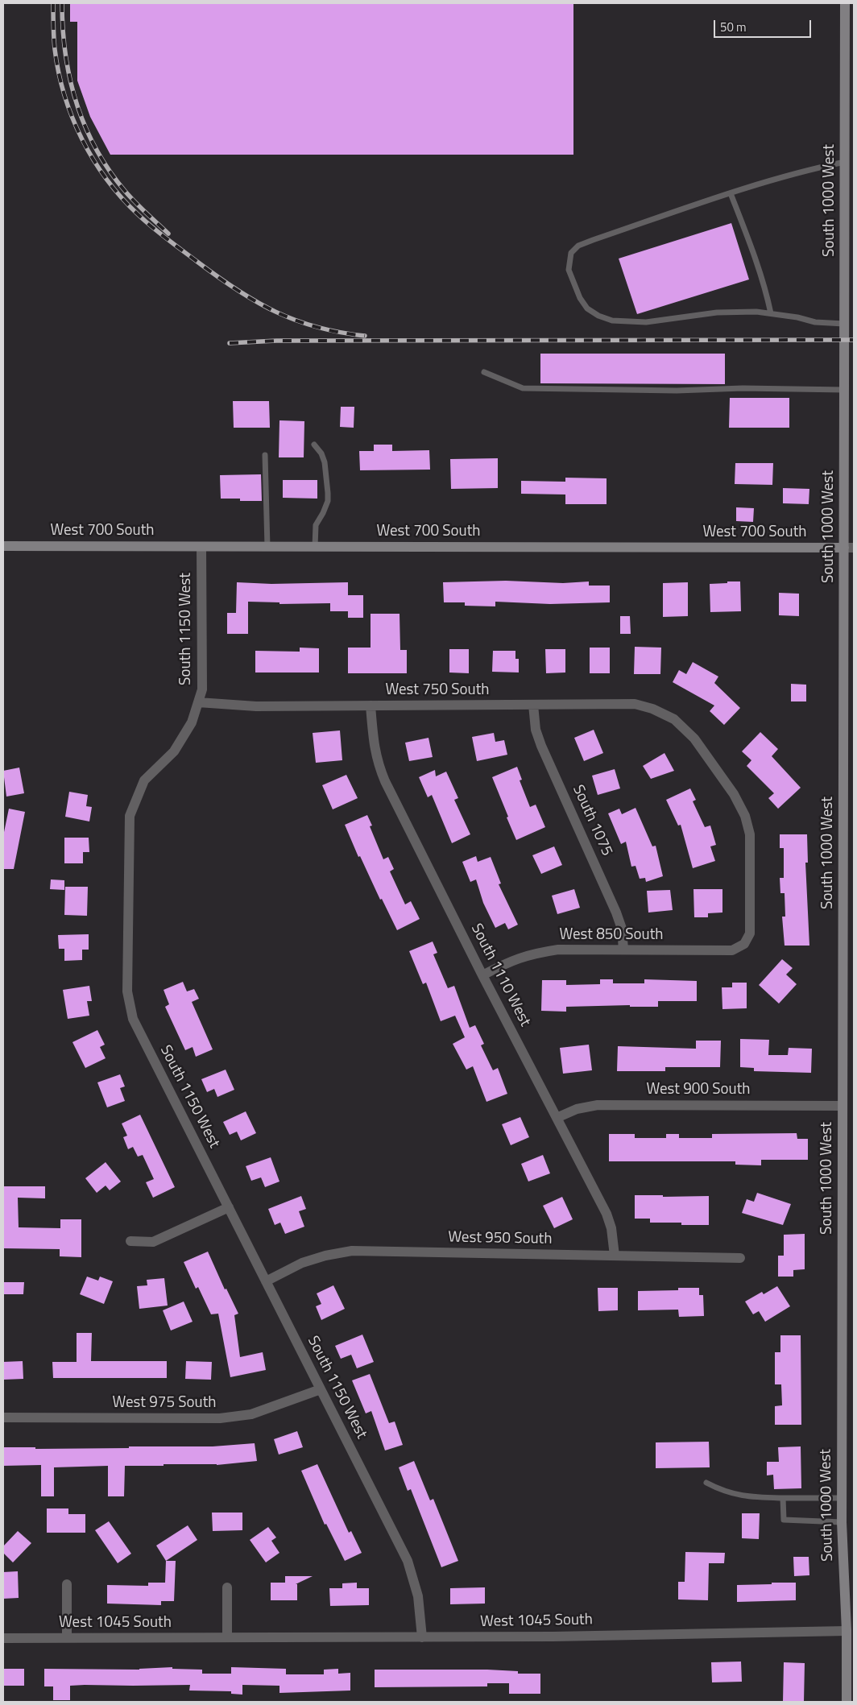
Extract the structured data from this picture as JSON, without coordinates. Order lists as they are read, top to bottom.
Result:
{
  "streets": {
    "main road": ["South 1000 West", "West 700 South"],
    "street": [
      "South 1150 West",
      "West 750 South",
      "South 1075",
      "West 850 South",
      "South 1110 West",
      "West 900 South",
      "West 950 South",
      "West 975 South",
      "West 1045 South"
    ]
  },
  "crossings": [
    ["South 1000 West", "West 700 South"],
    ["South 1000 West", "West 900 South"],
    ["South 1000 West", "West 1045 South"],
    ["West 700 South", "South 1150 West"],
    ["South 1150 West", "West 750 South"],
    ["South 1150 West", "West 950 South"],
    ["South 1150 West", "West 975 South"],
    ["South 1150 West", "West 1045 South"],
    ["West 750 South", "South 1075"],
    ["West 750 South", "West 850 South"],
    ["West 750 South", "South 1110 West"],
    ["South 1075", "West 850 South"],
    ["West 850 South", "South 1110 West"],
    ["South 1110 West", "West 900 South"],
    ["South 1110 West", "West 950 South"]
  ],
  "scale_bar": "50 m"
}
